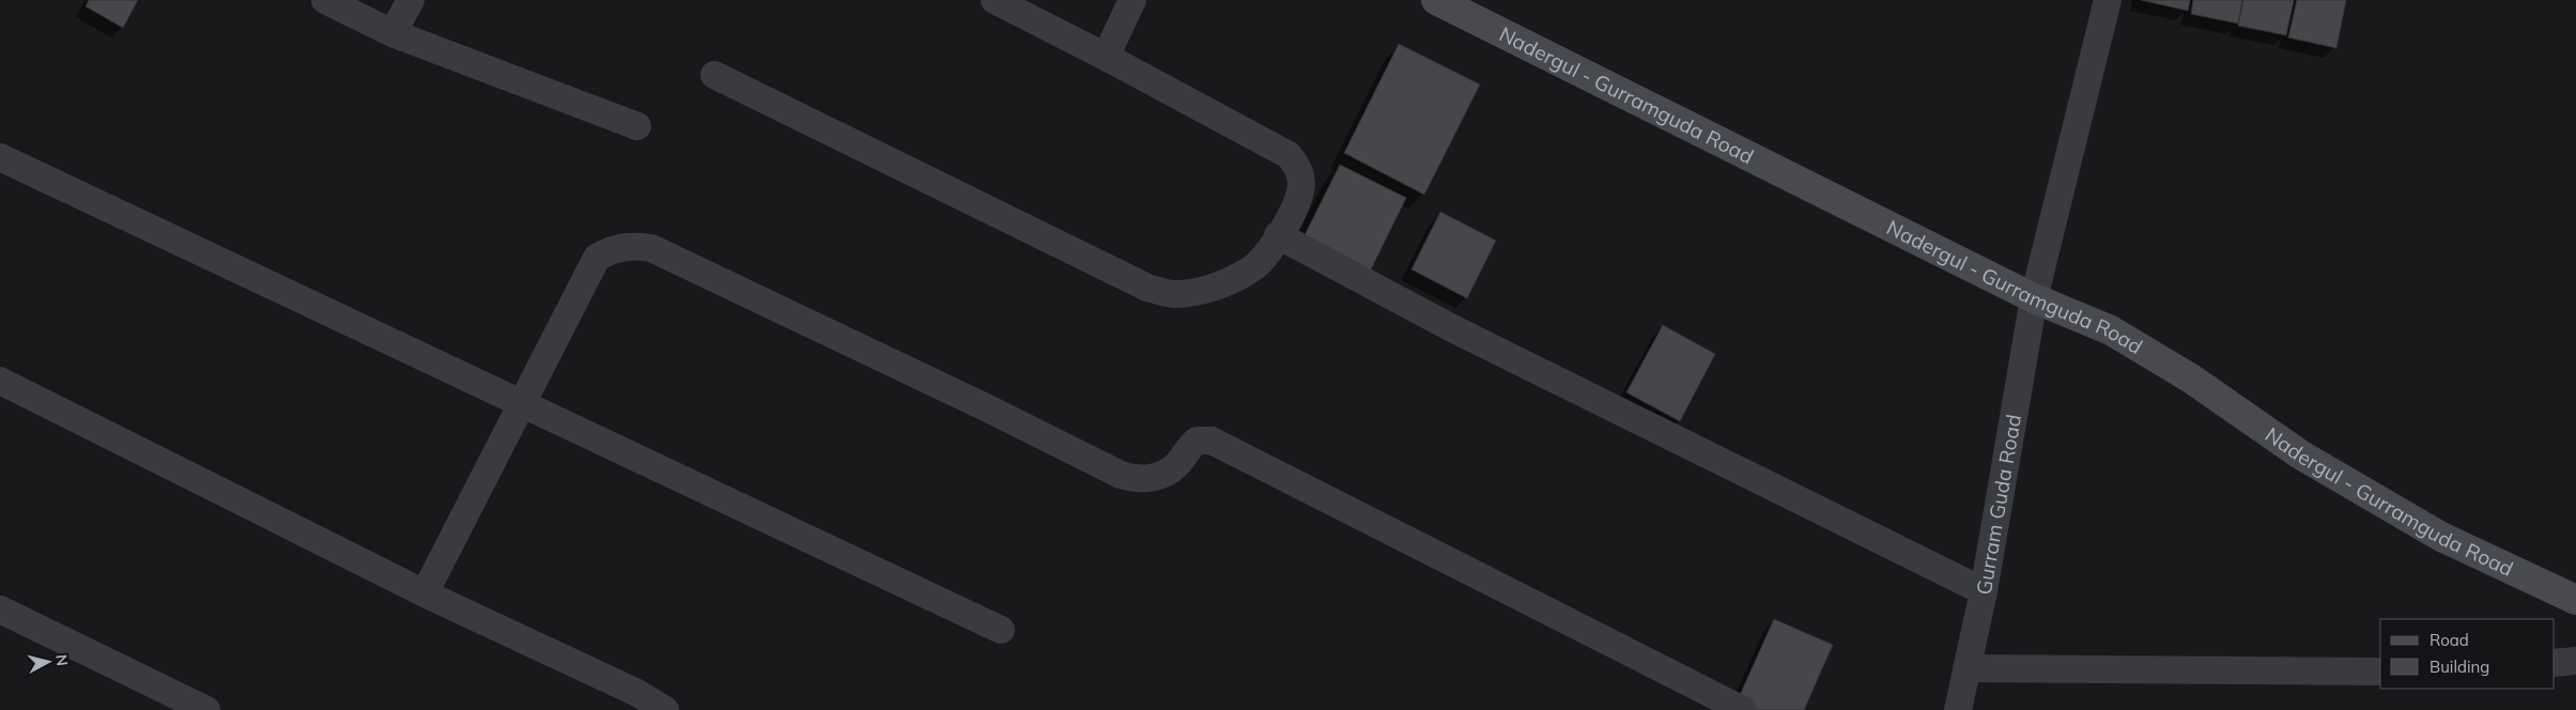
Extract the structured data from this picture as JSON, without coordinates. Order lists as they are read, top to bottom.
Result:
{
  "streets": {
    "main road": ["Nadergul - Gurramguda Road"],
    "street": ["Gurram Guda Road"]
  },
  "crossings": [
    ["Nadergul - Gurramguda Road", "Gurram Guda Road"]
  ],
  "legend": ["Road", "Building"],
  "north": "right"
}
